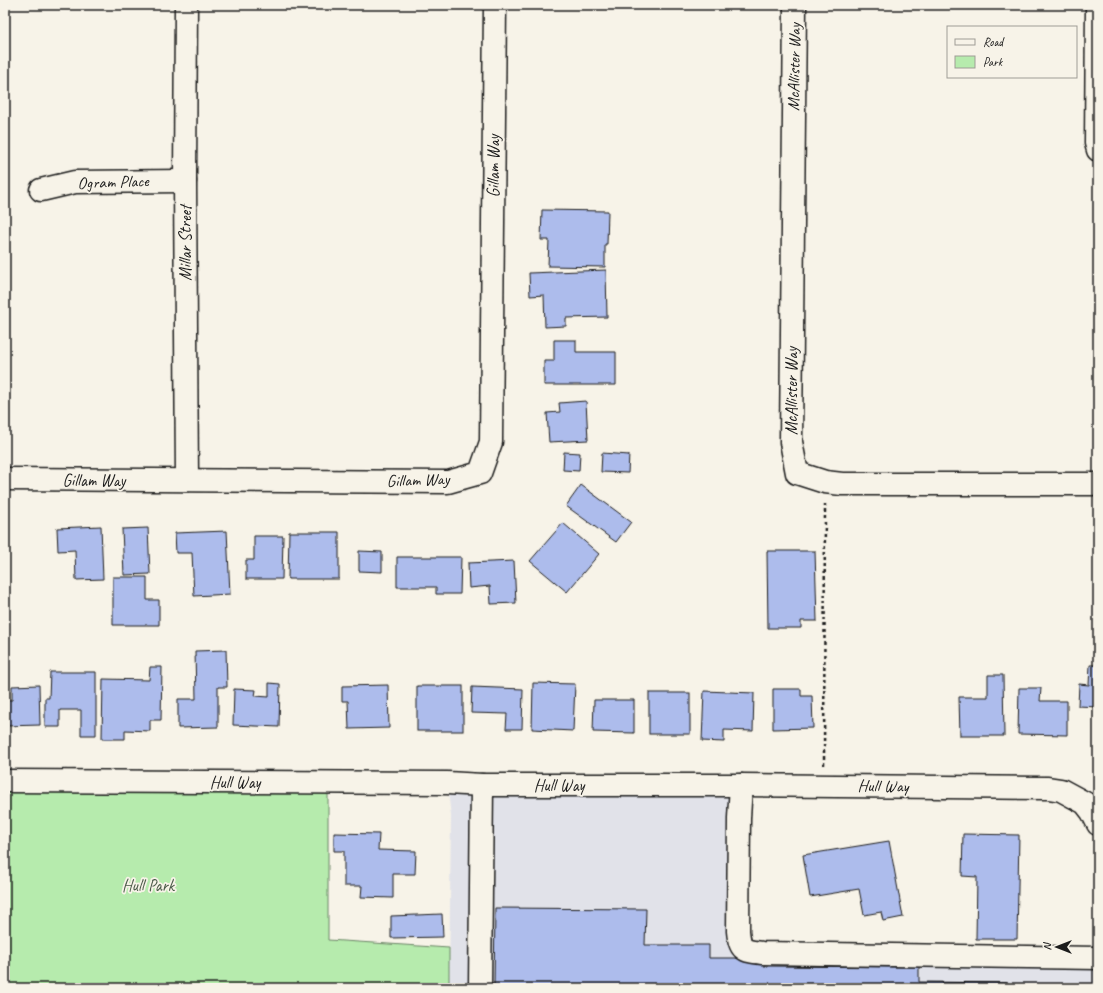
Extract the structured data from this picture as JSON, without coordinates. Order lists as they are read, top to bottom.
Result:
{
  "streets": {
    "street": [
      "McAllister Way",
      "Gillam Way",
      "Ogram Place",
      "Millar Street",
      "Hull Way"
    ]
  },
  "crossings": [
    ["Gillam Way", "Millar Street"],
    ["Ogram Place", "Millar Street"]
  ],
  "parks": ["Hull Park"],
  "legend": ["Road", "Park"],
  "north": "left"
}
